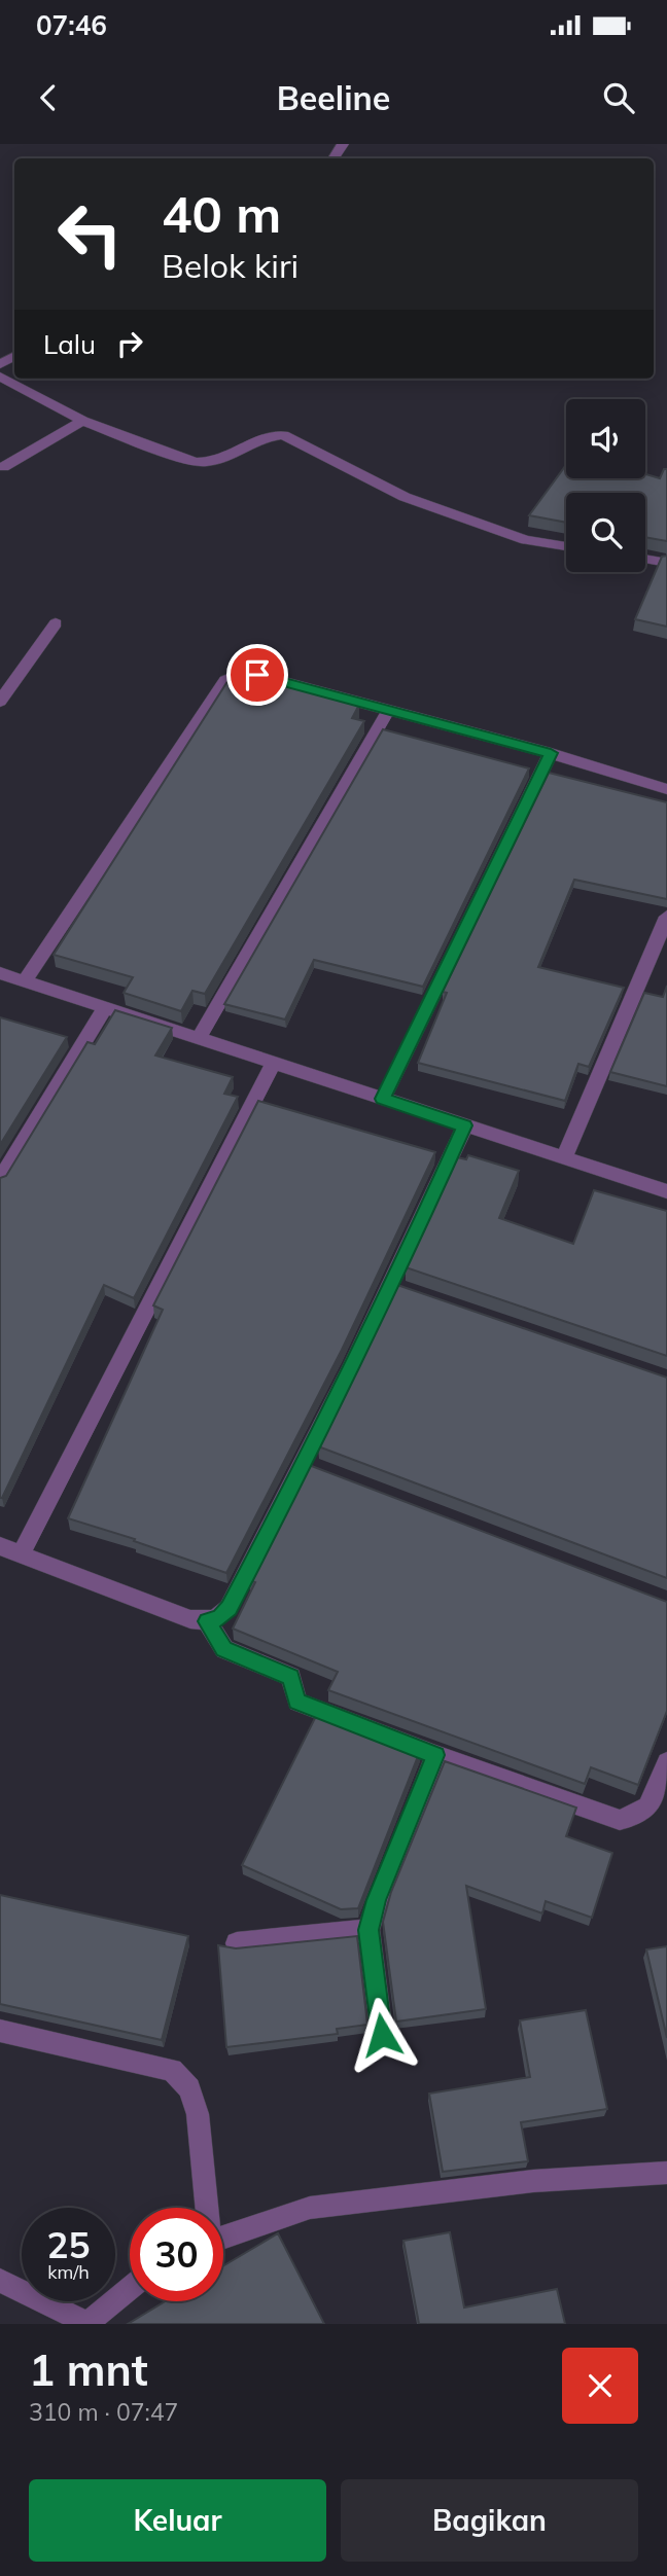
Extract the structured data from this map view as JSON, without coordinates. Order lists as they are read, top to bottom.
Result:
{
  "page": {
    "status": "07:46",
    "header": "Beeline",
    "turn": ["40 m", "Belok kiri"],
    "then": "Lalu",
    "speed": "25 km/h",
    "limit": "30",
    "heading": ["1 mnt", "310 m · 07:47"],
    "buttons": ["Keluar", "Bagikan"]
  }
}
